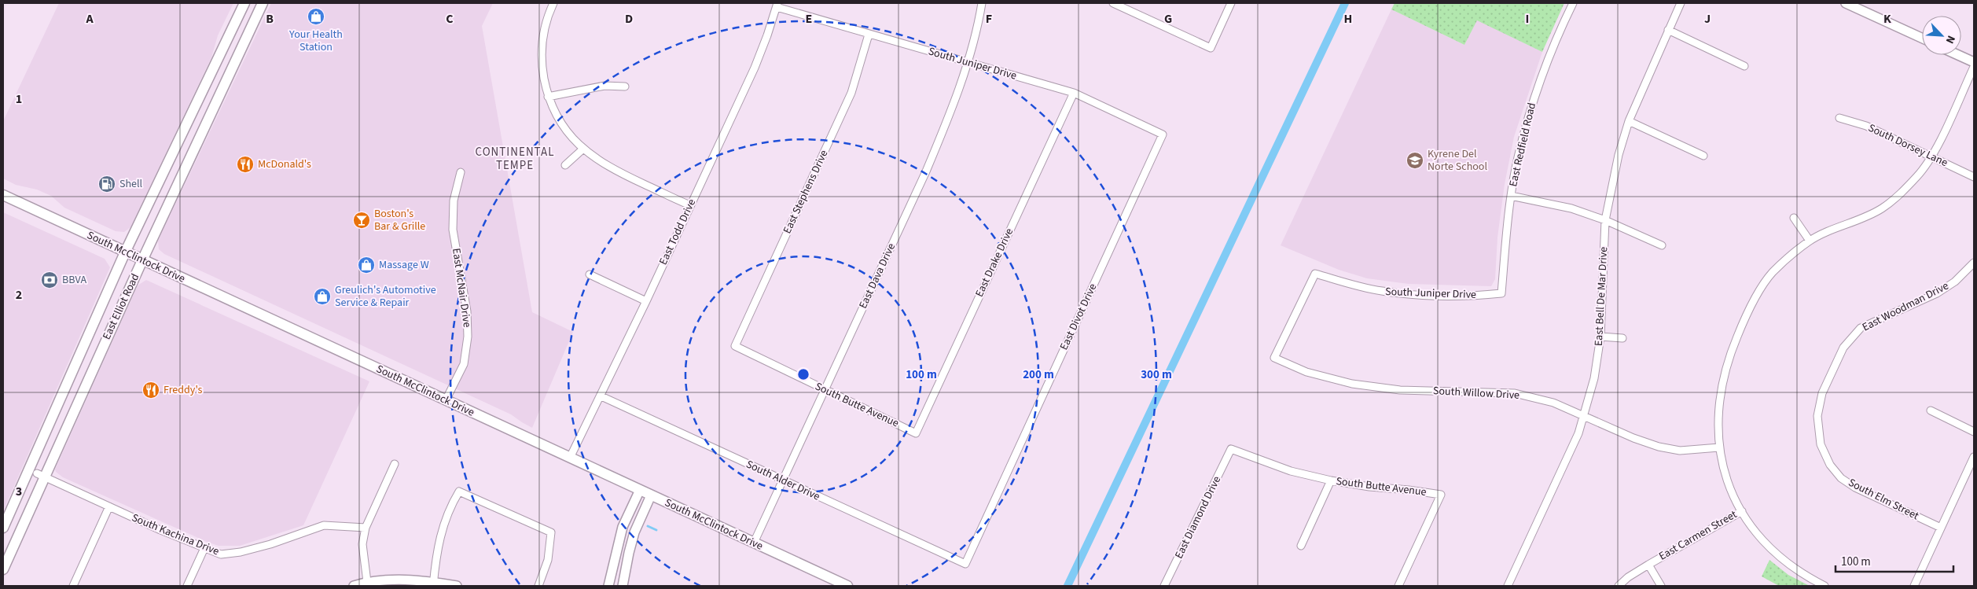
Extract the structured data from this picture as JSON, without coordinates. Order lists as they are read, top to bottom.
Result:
{
  "streets": {
    "main road": ["South McClintock Drive", "East Elliot Road"],
    "street": [
      "South Juniper Drive",
      "East Redfield Road",
      "South Dorsey Lane",
      "East Stephens Drive",
      "East Todd Drive",
      "East Drake Drive",
      "East Dava Drive",
      "East McNair Drive",
      "East Bell De Mar Drive",
      "East Woodman Drive",
      "East Divot Drive",
      "South Willow Drive",
      "South Butte Avenue",
      "South Alder Drive",
      "South Elm Street",
      "East Diamond Drive",
      "South Kachina Drive",
      "East Carmen Street"
    ]
  },
  "crossings": [
    ["South Juniper Drive", "East Redfield Road"],
    ["South Juniper Drive", "East Stephens Drive"],
    ["South Juniper Drive", "East Todd Drive"],
    ["South Juniper Drive", "East Drake Drive"],
    ["South Juniper Drive", "East Dava Drive"],
    ["South Juniper Drive", "East Divot Drive"],
    ["South Juniper Drive", "South Willow Drive"],
    ["South Dorsey Lane", "East Carmen Street"],
    ["East Stephens Drive", "South Butte Avenue"],
    ["East Todd Drive", "South McClintock Drive"],
    ["East Todd Drive", "South Alder Drive"],
    ["South McClintock Drive", "East Dava Drive"],
    ["South McClintock Drive", "East McNair Drive"],
    ["South McClintock Drive", "East Elliot Road"],
    ["East Drake Drive", "South Butte Avenue"],
    ["East Dava Drive", "South Butte Avenue"],
    ["East Dava Drive", "South Alder Drive"],
    ["East Bell De Mar Drive", "South Willow Drive"],
    ["East Elliot Road", "South Kachina Drive"],
    ["East Woodman Drive", "South Elm Street"],
    ["East Divot Drive", "South Alder Drive"],
    ["South Willow Drive", "East Carmen Street"],
    ["South Butte Avenue", "East Diamond Drive"]
  ],
  "districts": ["CONTINENTAL TEMPE"],
  "places": {
    "shop": ["Your Health Station", "Massage W", "Greulich's Automotive Service & Repair"],
    "school or university": ["Kyrene Del Norte School"],
    "restaurant": ["McDonald's", "Freddy's"],
    "fuel station": ["Shell"],
    "bar": ["Boston's Bar & Grille"],
    "bank": ["BBVA"]
  },
  "scale_bar": "100 m",
  "north": "bottom right",
  "grid": {
    "columns": [
      "A",
      "B",
      "C",
      "D",
      "E",
      "F",
      "G",
      "H",
      "I",
      "J",
      "K"
    ],
    "rows": ["1", "2", "3"]
  },
  "rings": ["100 m", "200 m", "300 m"]
}
